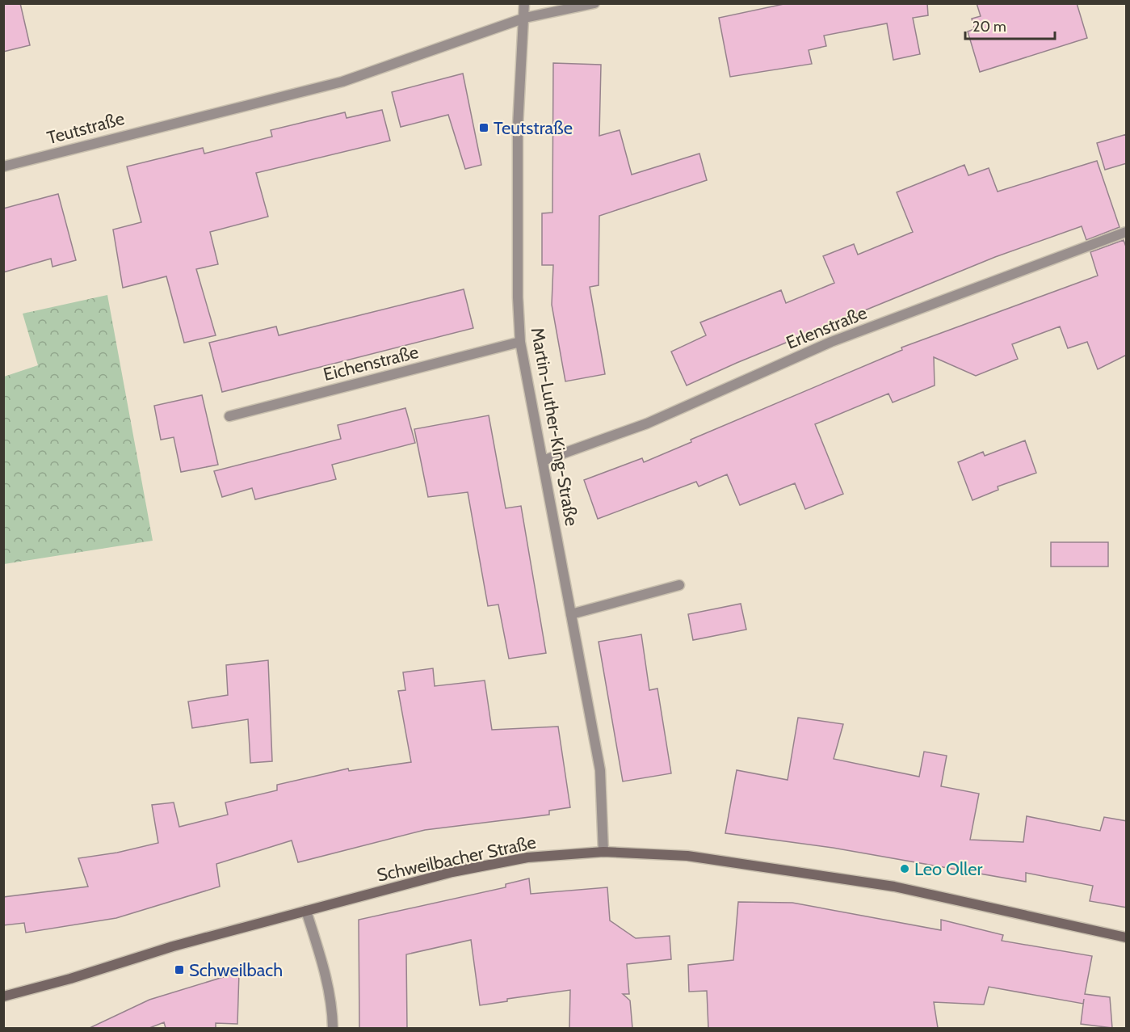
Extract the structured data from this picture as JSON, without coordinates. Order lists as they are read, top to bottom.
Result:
{
  "streets": {
    "main road": ["Schweilbacher Straße"],
    "street": [
      "Teutstraße",
      "Erlenstraße",
      "Eichenstraße",
      "Martin-Luther-King-Straße"
    ]
  },
  "crossings": [
    ["Teutstraße", "Martin-Luther-King-Straße"],
    ["Erlenstraße", "Martin-Luther-King-Straße"],
    ["Eichenstraße", "Martin-Luther-King-Straße"],
    ["Martin-Luther-King-Straße", "Schweilbacher Straße"]
  ],
  "places": {
    "transit": ["Teutstraße", "Schweilbach"],
    "other": ["Leo Oller"]
  },
  "scale_bar": "20 m"
}
